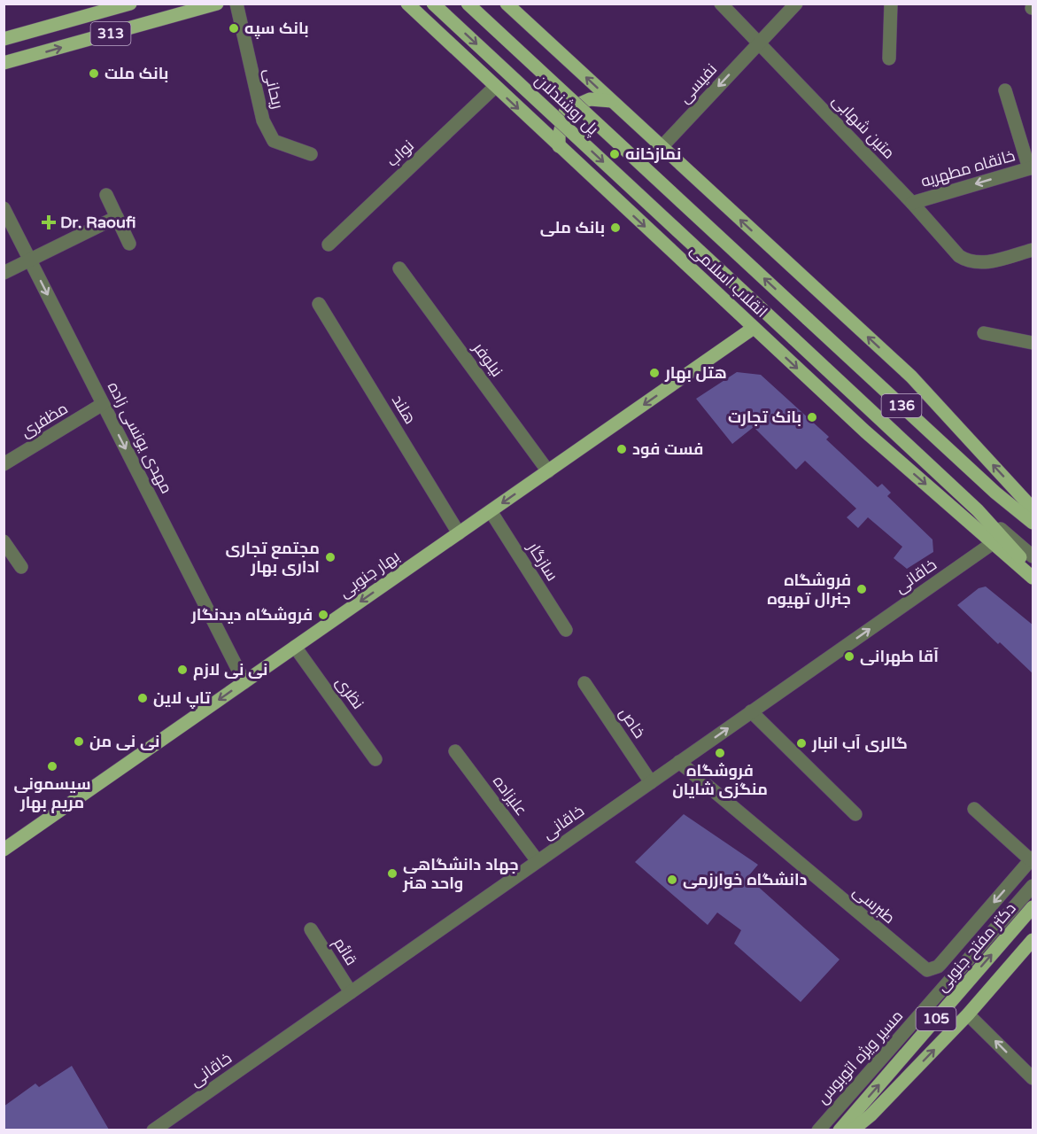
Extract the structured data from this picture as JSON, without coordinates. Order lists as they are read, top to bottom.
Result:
{
  "streets": {
    "main road": [
      "313",
      "پل روشندلان",
      "انقلاب اسلامی",
      "136",
      "بهار جنوبی",
      "دکتر مفتح جنوبی",
      "105"
    ],
    "street": [
      "نفیسی",
      "ریحانی",
      "متین شهابی",
      "نواب",
      "خانقاه مطهریه",
      "نیلوفر",
      "هلند",
      "مظفری",
      "مهدی یونسی زاده",
      "سازگار",
      "خاقانی",
      "نظری",
      "خاص",
      "علیزاده",
      "طبرسی",
      "قائم",
      "مسیر ویژه اتوبوس"
    ]
  },
  "crossings": [
    ["نفیسی", "متین شهابی"],
    ["پل روشندلان", "136"],
    ["متین شهابی", "خانقاه مطهریه"],
    ["نواب", "انقلاب اسلامی"],
    ["انقلاب اسلامی", "بهار جنوبی"],
    ["انقلاب اسلامی", "خاقانی"],
    ["نیلوفر", "بهار جنوبی"],
    ["هلند", "بهار جنوبی"],
    ["مظفری", "مهدی یونسی زاده"],
    ["مهدی یونسی زاده", "بهار جنوبی"],
    ["سازگار", "بهار جنوبی"],
    ["بهار جنوبی", "نظری"],
    ["خاقانی", "خاص"],
    ["خاقانی", "علیزاده"],
    ["خاقانی", "طبرسی"],
    ["خاقانی", "قائم"]
  ],
  "one_way": [
    "نفیسی",
    "خانقاه مطهریه",
    "مهدی یونسی زاده",
    "بهار جنوبی",
    "خاقانی"
  ],
  "places": {
    "other": [
      "بانک سپه",
      "بانک ملت",
      "نمازخانه",
      "بانک ملی",
      "هتل بهار",
      "بانک تجارت",
      "فست فود",
      "مجتمع تجاری اداری بهار",
      "فروشگاه جنرال تهیوه",
      "فروشگاه دیدنگار",
      "آقا طهرانی",
      "نی نی لازم",
      "تاپ لاین",
      "نی نی من",
      "گالری آب انبار",
      "فروشگاه منگزی شایان",
      "سیسمونی مریم بهار",
      "جهاد دانشگاهی واحد هنر",
      "دانشگاه خوارزمی"
    ],
    "health": ["Dr. Raoufi"]
  }
}
